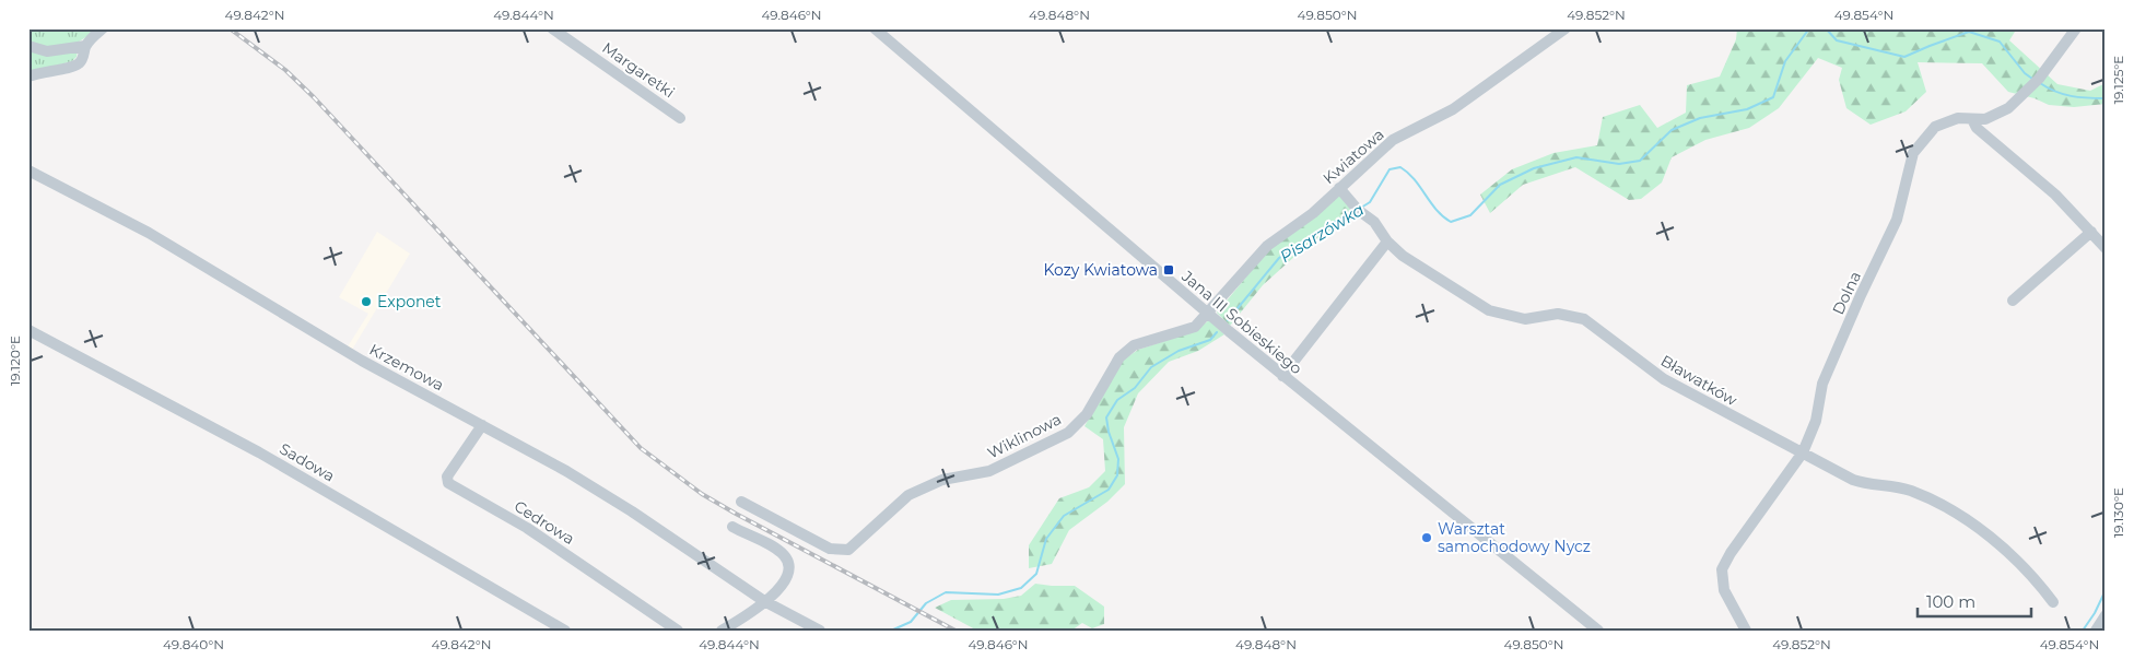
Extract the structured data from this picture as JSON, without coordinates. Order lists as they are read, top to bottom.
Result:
{
  "streets": {
    "street": [
      "Margaretki",
      "Kwiatowa",
      "Dolna",
      "Jana III Sobieskiego",
      "Krzemowa",
      "Bławatków",
      "Wiklinowa",
      "Sadowa",
      "Cedrowa"
    ]
  },
  "crossings": [
    ["Kwiatowa", "Jana III Sobieskiego"],
    ["Kwiatowa", "Bławatków"],
    ["Kwiatowa", "Wiklinowa"],
    ["Dolna", "Bławatków"],
    ["Jana III Sobieskiego", "Wiklinowa"],
    ["Krzemowa", "Cedrowa"]
  ],
  "water": ["Pisarzówka"],
  "places": {
    "transit": ["Kozy Kwiatowa"],
    "other": ["Exponet", "Warsztat samochodowy Nycz"]
  },
  "scale_bar": "100 m",
  "coordinates": [
    "49.842°N",
    "49.844°N",
    "49.846°N",
    "49.848°N",
    "49.850°N",
    "49.852°N",
    "49.854°N",
    "19.125°E",
    "19.120°E",
    "19.130°E",
    "49.840°N"
  ]
}
